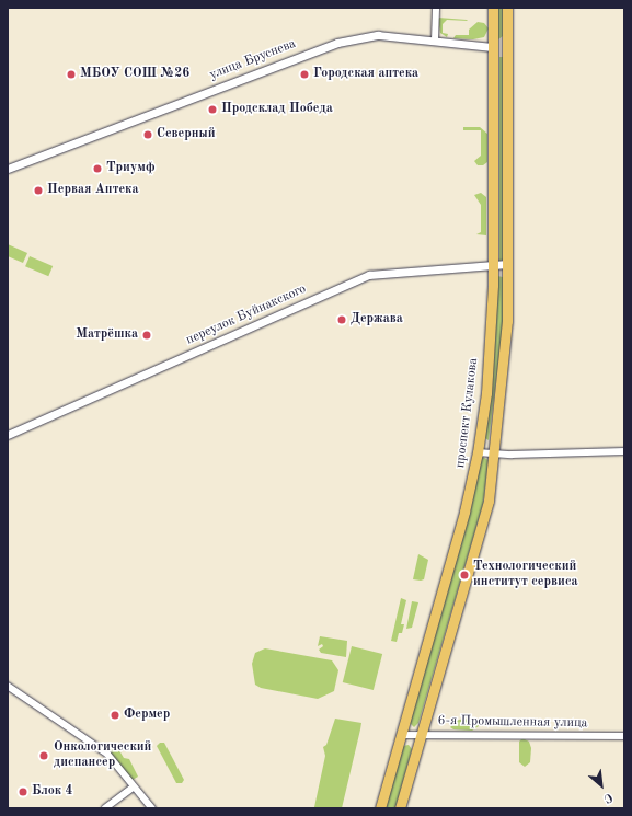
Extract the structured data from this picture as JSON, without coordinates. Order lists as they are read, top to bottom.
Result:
{
  "streets": {
    "main road": ["проспект Кулакова"],
    "street": ["улица Бруснева", "переулок Буйнакского", "6-я Промышленная улица"]
  },
  "crossings": [
    ["улица Бруснева", "проспект Кулакова"],
    ["переулок Буйнакского", "проспект Кулакова"],
    ["проспект Кулакова", "6-я Промышленная улица"]
  ],
  "places": [
    "МБОУ СОШ №26",
    "Городская аптека",
    "Продсклад Победа",
    "Северный",
    "Триумф",
    "Первая Аптека",
    "Держава",
    "Матрёшка",
    "Технологический институт сервиса",
    "Фермер",
    "Онкологический диспансер",
    "Блок 4"
  ],
  "north": "bottom right"
}
